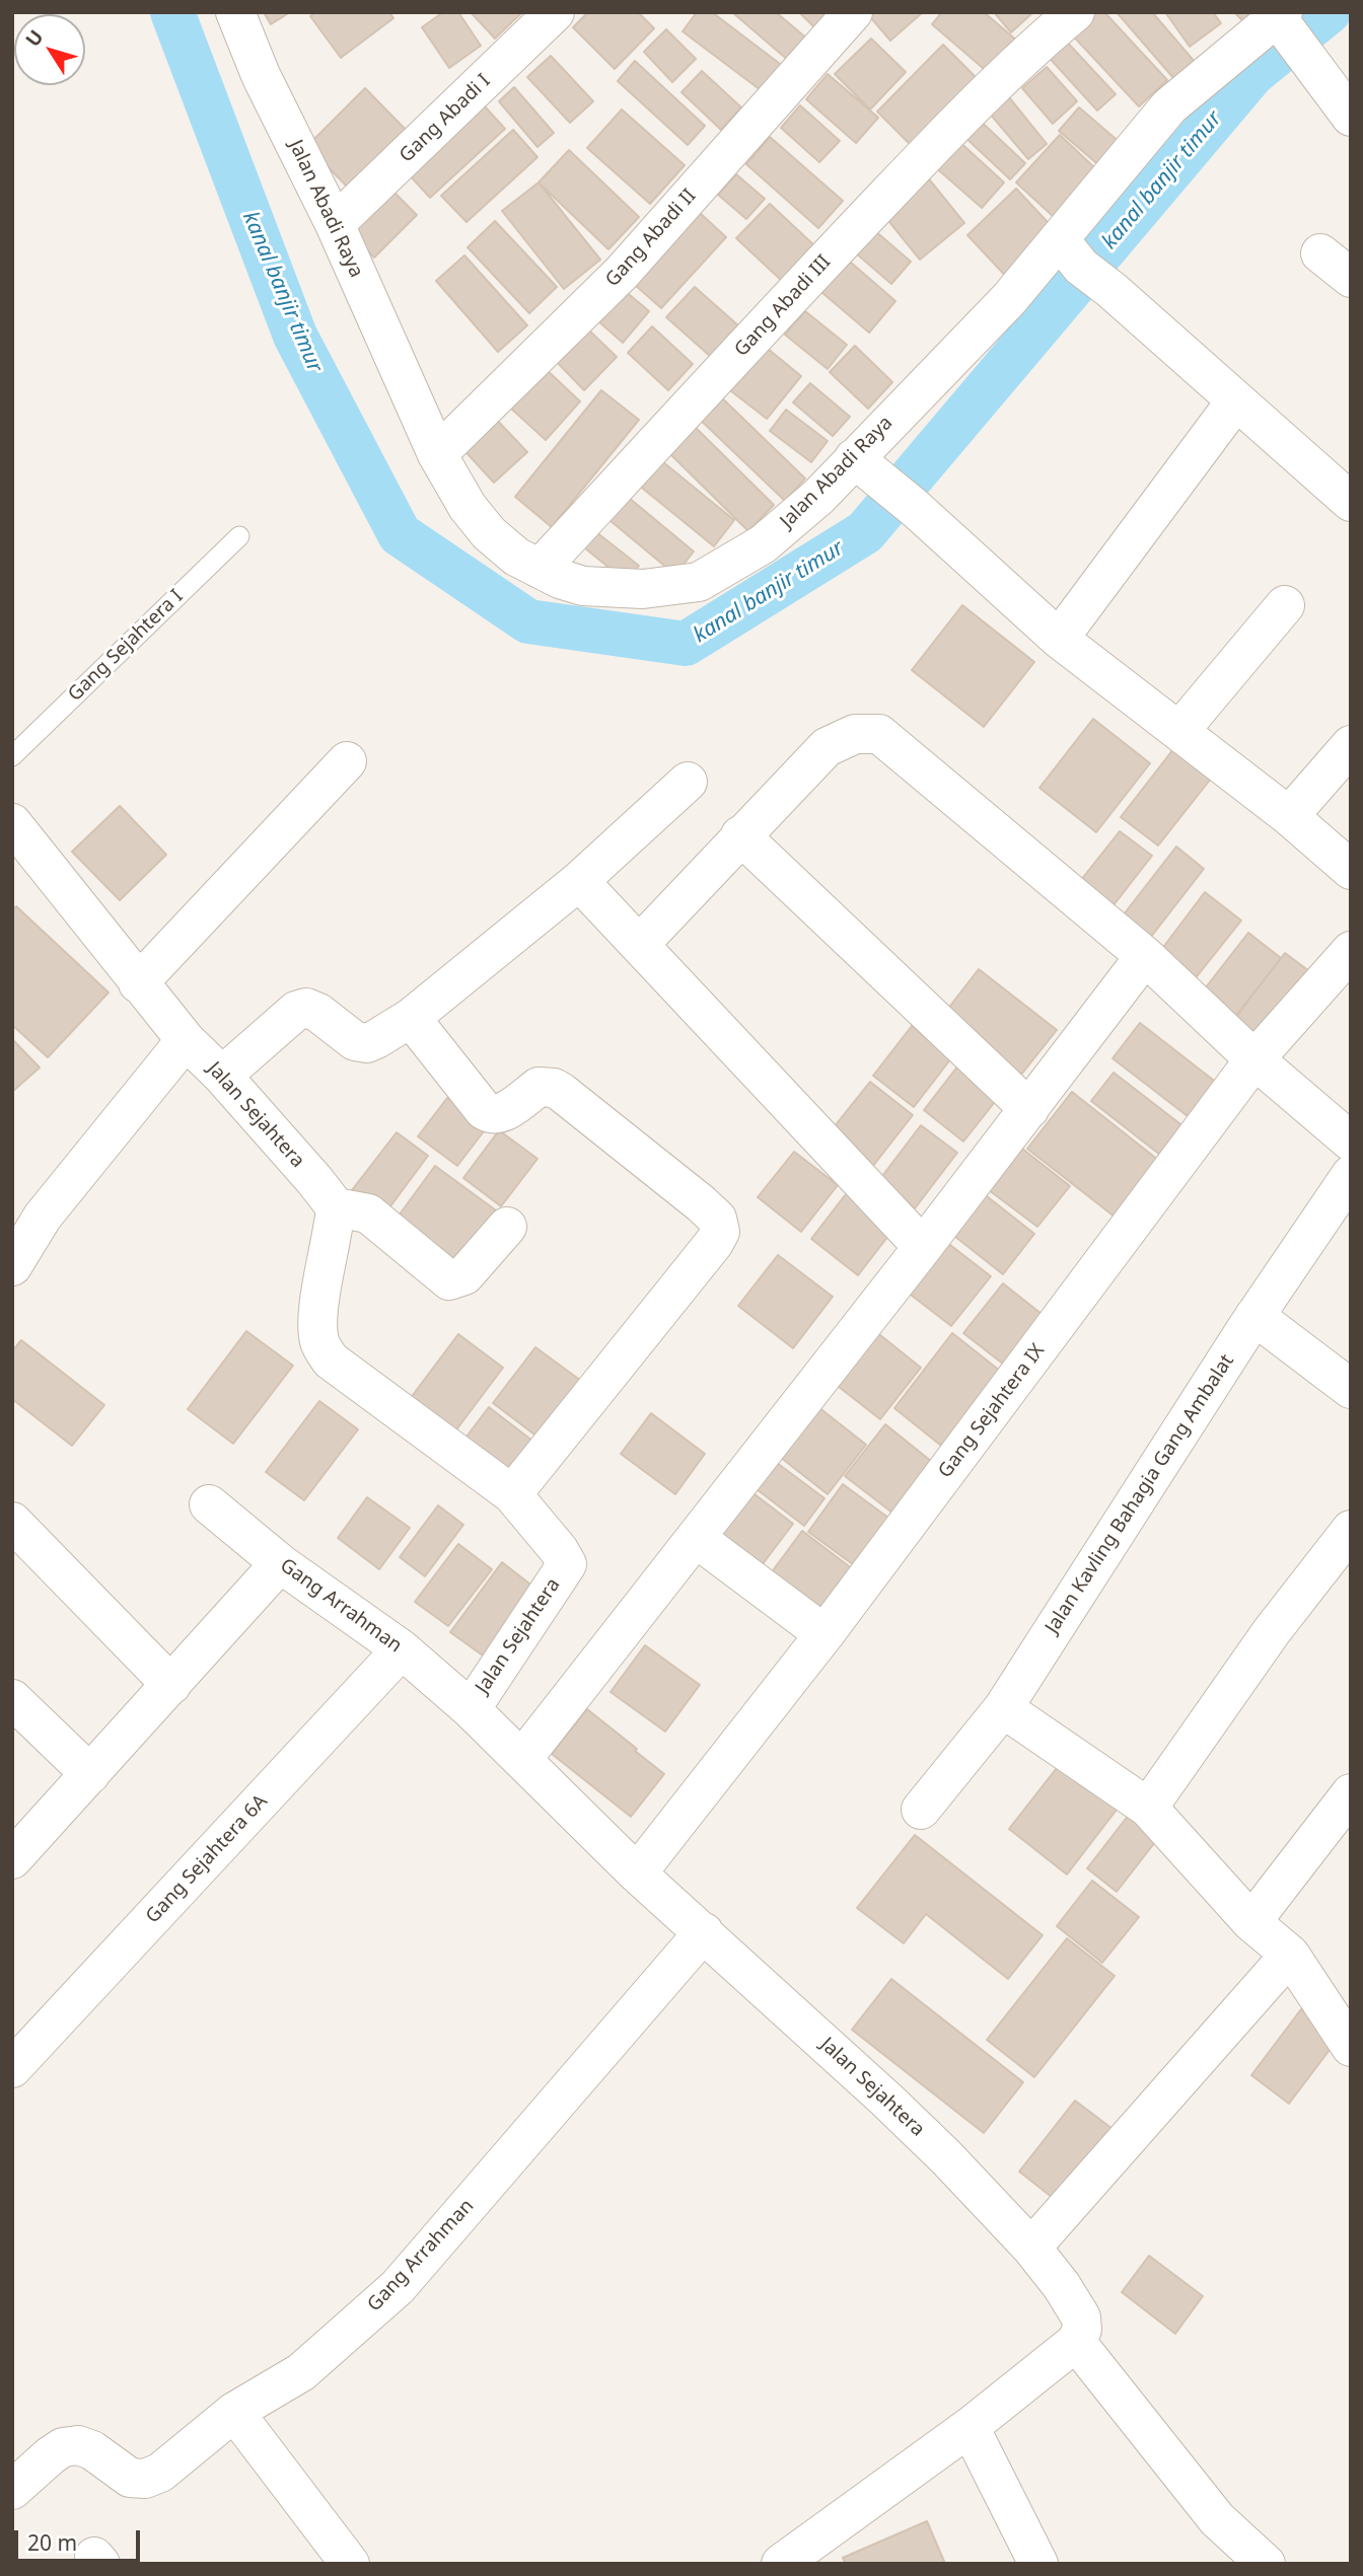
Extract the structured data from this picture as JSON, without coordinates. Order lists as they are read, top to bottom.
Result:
{
  "streets": {
    "street": [
      "Gang Abadi I",
      "Jalan Abadi Raya",
      "Gang Abadi II",
      "Gang Abadi III",
      "Jalan Sejahtera",
      "Gang Sejahtera IX",
      "Jalan Kavling Bahagia Gang Ambalat",
      "Gang Arrahman",
      "Gang Sejahtera 6A"
    ],
    "lane": ["Gang Sejahtera I"]
  },
  "crossings": [
    ["Gang Abadi I", "Jalan Abadi Raya"],
    ["Jalan Abadi Raya", "Gang Abadi II"],
    ["Jalan Abadi Raya", "Gang Abadi III"],
    ["Jalan Sejahtera", "Gang Sejahtera IX"],
    ["Jalan Sejahtera", "Gang Arrahman"],
    ["Gang Arrahman", "Gang Sejahtera 6A"]
  ],
  "water": ["kanal banjir timur"],
  "scale_bar": "20 m",
  "north": "top left"
}
